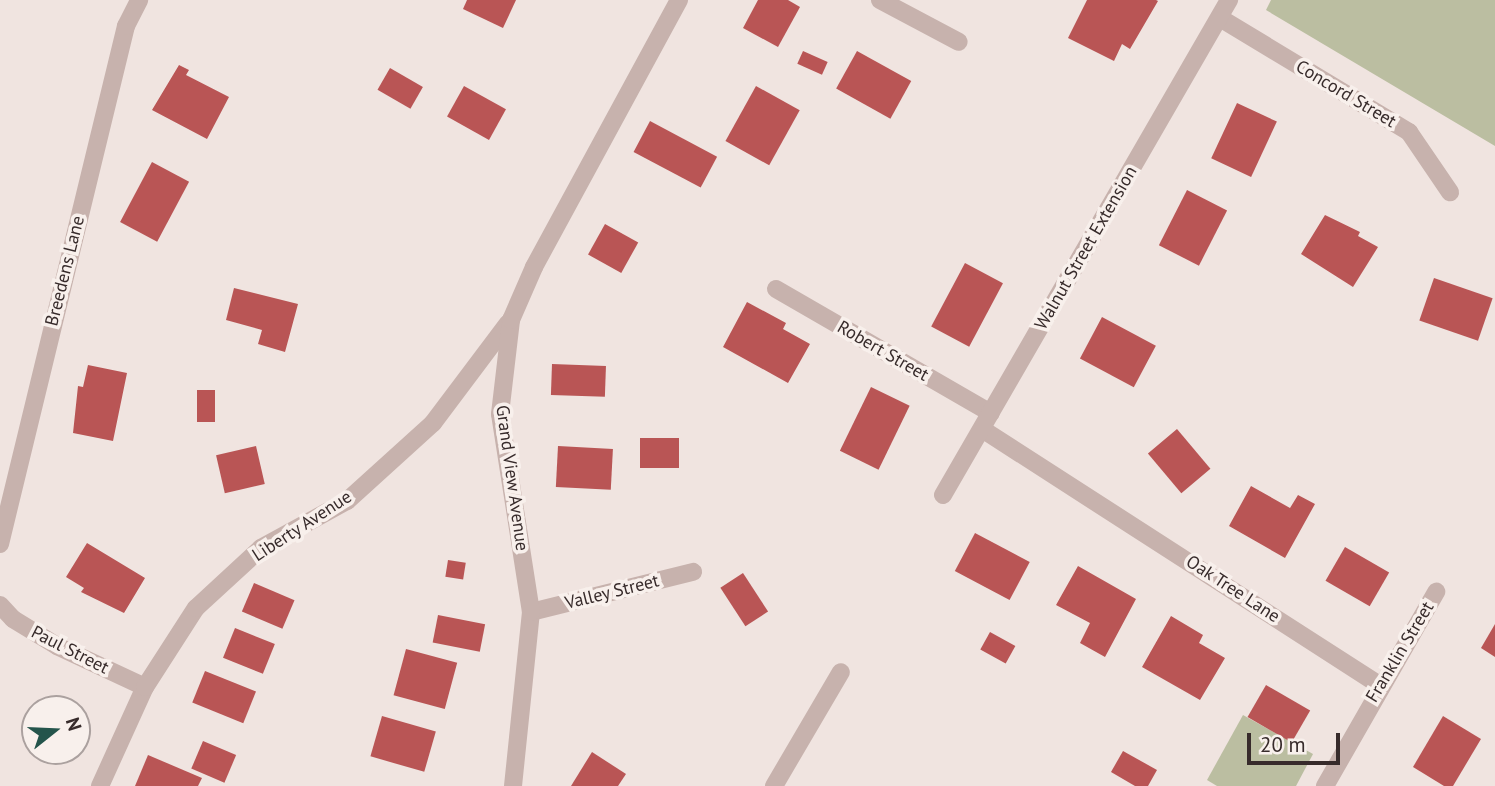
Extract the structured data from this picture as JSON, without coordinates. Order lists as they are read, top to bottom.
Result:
{
  "streets": {
    "street": [
      "Concord Street",
      "Walnut Street Extension",
      "Breedens Lane",
      "Robert Street",
      "Grand View Avenue",
      "Liberty Avenue",
      "Oak Tree Lane",
      "Valley Street",
      "Paul Street",
      "Franklin Street"
    ]
  },
  "crossings": [
    ["Concord Street", "Walnut Street Extension"],
    ["Walnut Street Extension", "Robert Street"],
    ["Robert Street", "Oak Tree Lane"],
    ["Grand View Avenue", "Liberty Avenue"],
    ["Grand View Avenue", "Valley Street"],
    ["Liberty Avenue", "Paul Street"],
    ["Oak Tree Lane", "Franklin Street"]
  ],
  "scale_bar": "20 m",
  "north": "right"
}
